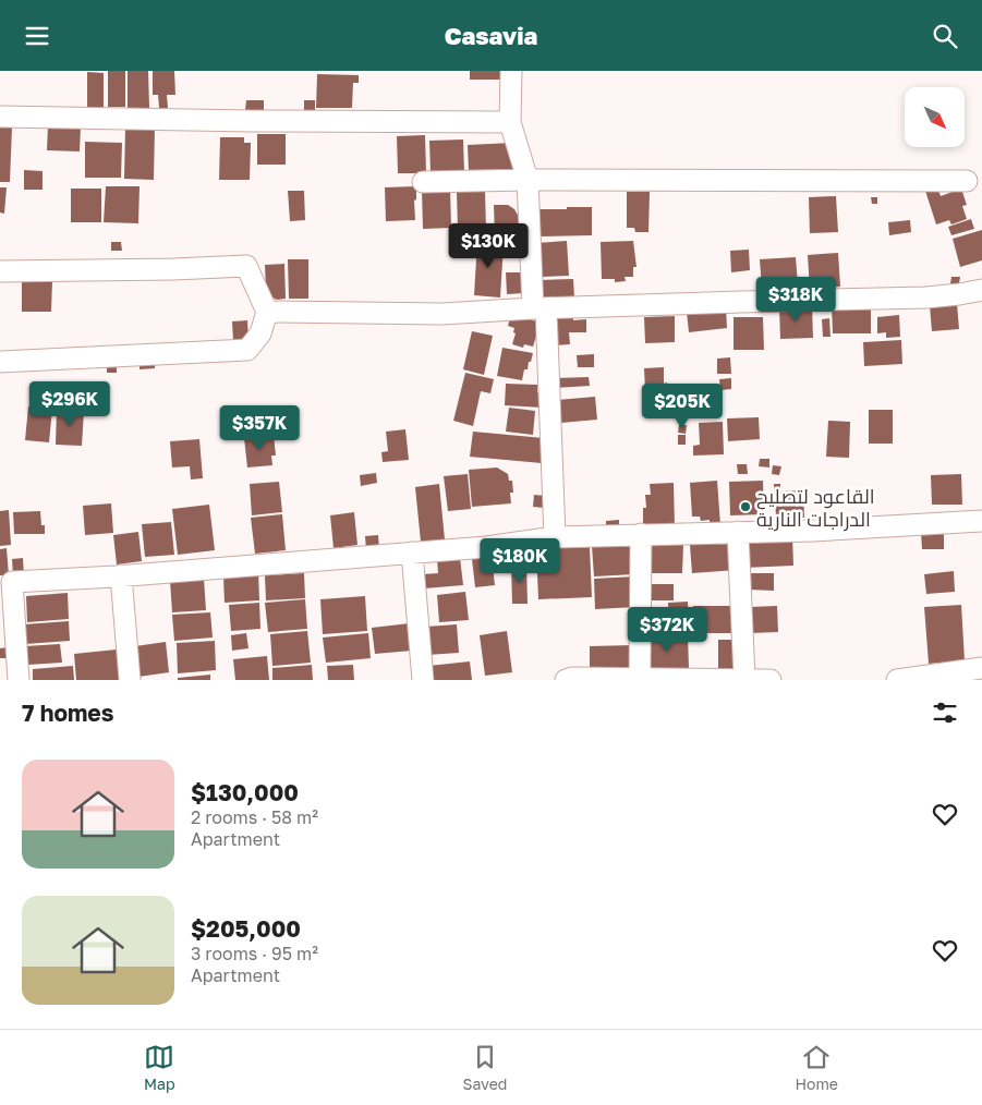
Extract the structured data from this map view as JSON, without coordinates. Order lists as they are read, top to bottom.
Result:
{
  "places": ["القاعود لتصليح الدراجات النارية"],
  "north": "bottom right",
  "page": {
    "header": "Casavia",
    "price": [
      "$130K",
      "$318K",
      "$296K",
      "$205K",
      "$357K",
      "$180K",
      "$372K"
    ],
    "heading": "7 homes",
    "list": [
      {
        "name": "$130,000",
        "note": "2 rooms · 58 m² · Apartment"
      },
      {
        "name": "$205,000",
        "note": "3 rooms · 95 m² · Apartment"
      }
    ],
    "tabs": ["Map", "Saved", "Home"]
  }
}
